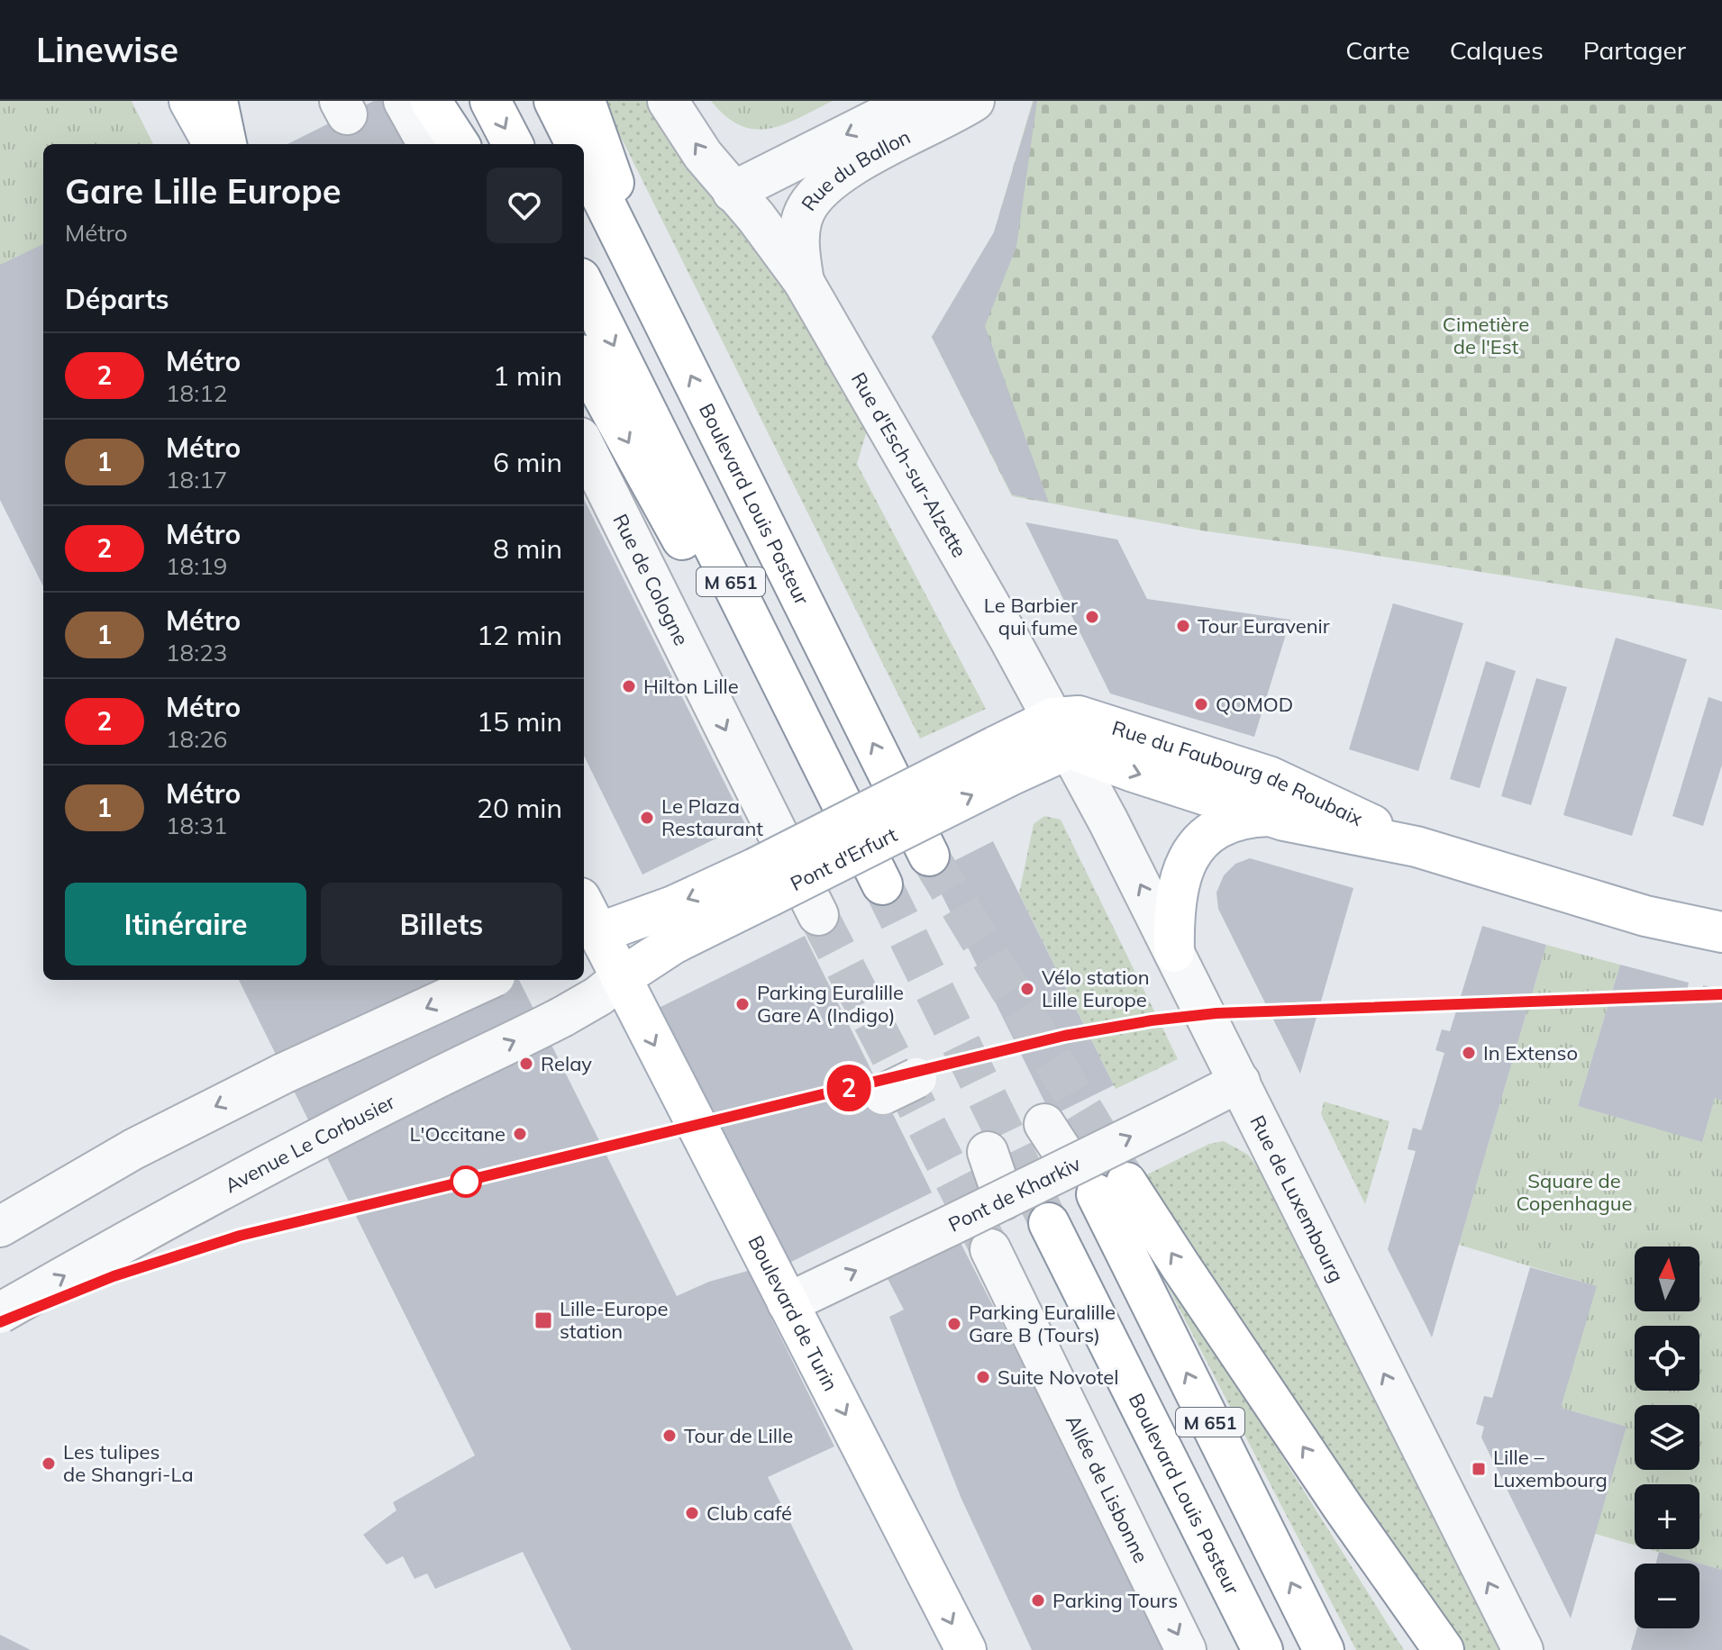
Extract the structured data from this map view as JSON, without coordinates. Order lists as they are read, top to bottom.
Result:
{
  "streets": {
    "main road": [
      "Boulevard Louis Pasteur",
      "M 651",
      "Rue du Faubourg de Roubaix",
      "Pont d'Erfurt",
      "Boulevard de Turin"
    ],
    "street": [
      "Rue du Ballon",
      "Rue d'Esch-sur-Alzette",
      "Rue de Cologne",
      "Avenue Le Corbusier",
      "Pont de Kharkiv",
      "Rue de Luxembourg",
      "Allée de Lisbonne"
    ]
  },
  "crossings": [
    ["Rue du Ballon", "Rue d'Esch-sur-Alzette"],
    ["Rue d'Esch-sur-Alzette", "Rue du Faubourg de Roubaix"],
    ["Rue d'Esch-sur-Alzette", "Pont d'Erfurt"],
    ["Rue d'Esch-sur-Alzette", "Rue de Luxembourg"],
    ["M 651", "Pont de Kharkiv"],
    ["Rue du Faubourg de Roubaix", "Pont d'Erfurt"],
    ["Rue du Faubourg de Roubaix", "Rue de Luxembourg"],
    ["Pont d'Erfurt", "Avenue Le Corbusier"],
    ["Pont d'Erfurt", "Rue de Luxembourg"],
    ["Pont d'Erfurt", "Boulevard de Turin"],
    ["Avenue Le Corbusier", "Boulevard de Turin"],
    ["Pont de Kharkiv", "Rue de Luxembourg"],
    ["Pont de Kharkiv", "Boulevard de Turin"]
  ],
  "one_way": [
    "Rue du Ballon",
    "Rue de Cologne",
    "Pont de Kharkiv",
    "Rue de Luxembourg",
    "Allée de Lisbonne"
  ],
  "parks": ["Cimetière de l'Est", "Square de Copenhague"],
  "places": {
    "other": [
      "Le Barbier qui fume",
      "Tour Euravenir",
      "Hilton Lille",
      "QOMOD",
      "Le Plaza Restaurant",
      "Vélo station Lille Europe",
      "Parking Euralille Gare A (Indigo)",
      "In Extenso",
      "Relay",
      "L'Occitane",
      "Parking Euralille Gare B (Tours)",
      "Suite Novotel",
      "Tour de Lille",
      "Les tulipes de Shangri-La",
      "Club café",
      "Parking Tours"
    ],
    "transit": ["Lille-Europe station", "Lille – Luxembourg"]
  },
  "lines": ["metro line 2"],
  "north": "top",
  "page": {
    "header": "Linewise",
    "nav": ["Carte", "Calques", "Partager"],
    "on_map": "2",
    "heading": [
      ["Gare Lille Europe", "Métro"],
      "Départs"
    ],
    "list": [
      {
        "mark": "2",
        "name": "Métro",
        "note": "18:12",
        "value": "1 min"
      },
      {
        "mark": "1",
        "name": "Métro",
        "note": "18:17",
        "value": "6 min"
      },
      {
        "mark": "2",
        "name": "Métro",
        "note": "18:19",
        "value": "8 min"
      },
      {
        "mark": "1",
        "name": "Métro",
        "note": "18:23",
        "value": "12 min"
      },
      {
        "mark": "2",
        "name": "Métro",
        "note": "18:26",
        "value": "15 min"
      },
      {
        "mark": "1",
        "name": "Métro",
        "note": "18:31",
        "value": "20 min"
      }
    ],
    "buttons": ["Itinéraire", "Billets"],
    "map_buttons": ["+", "−"]
  }
}
